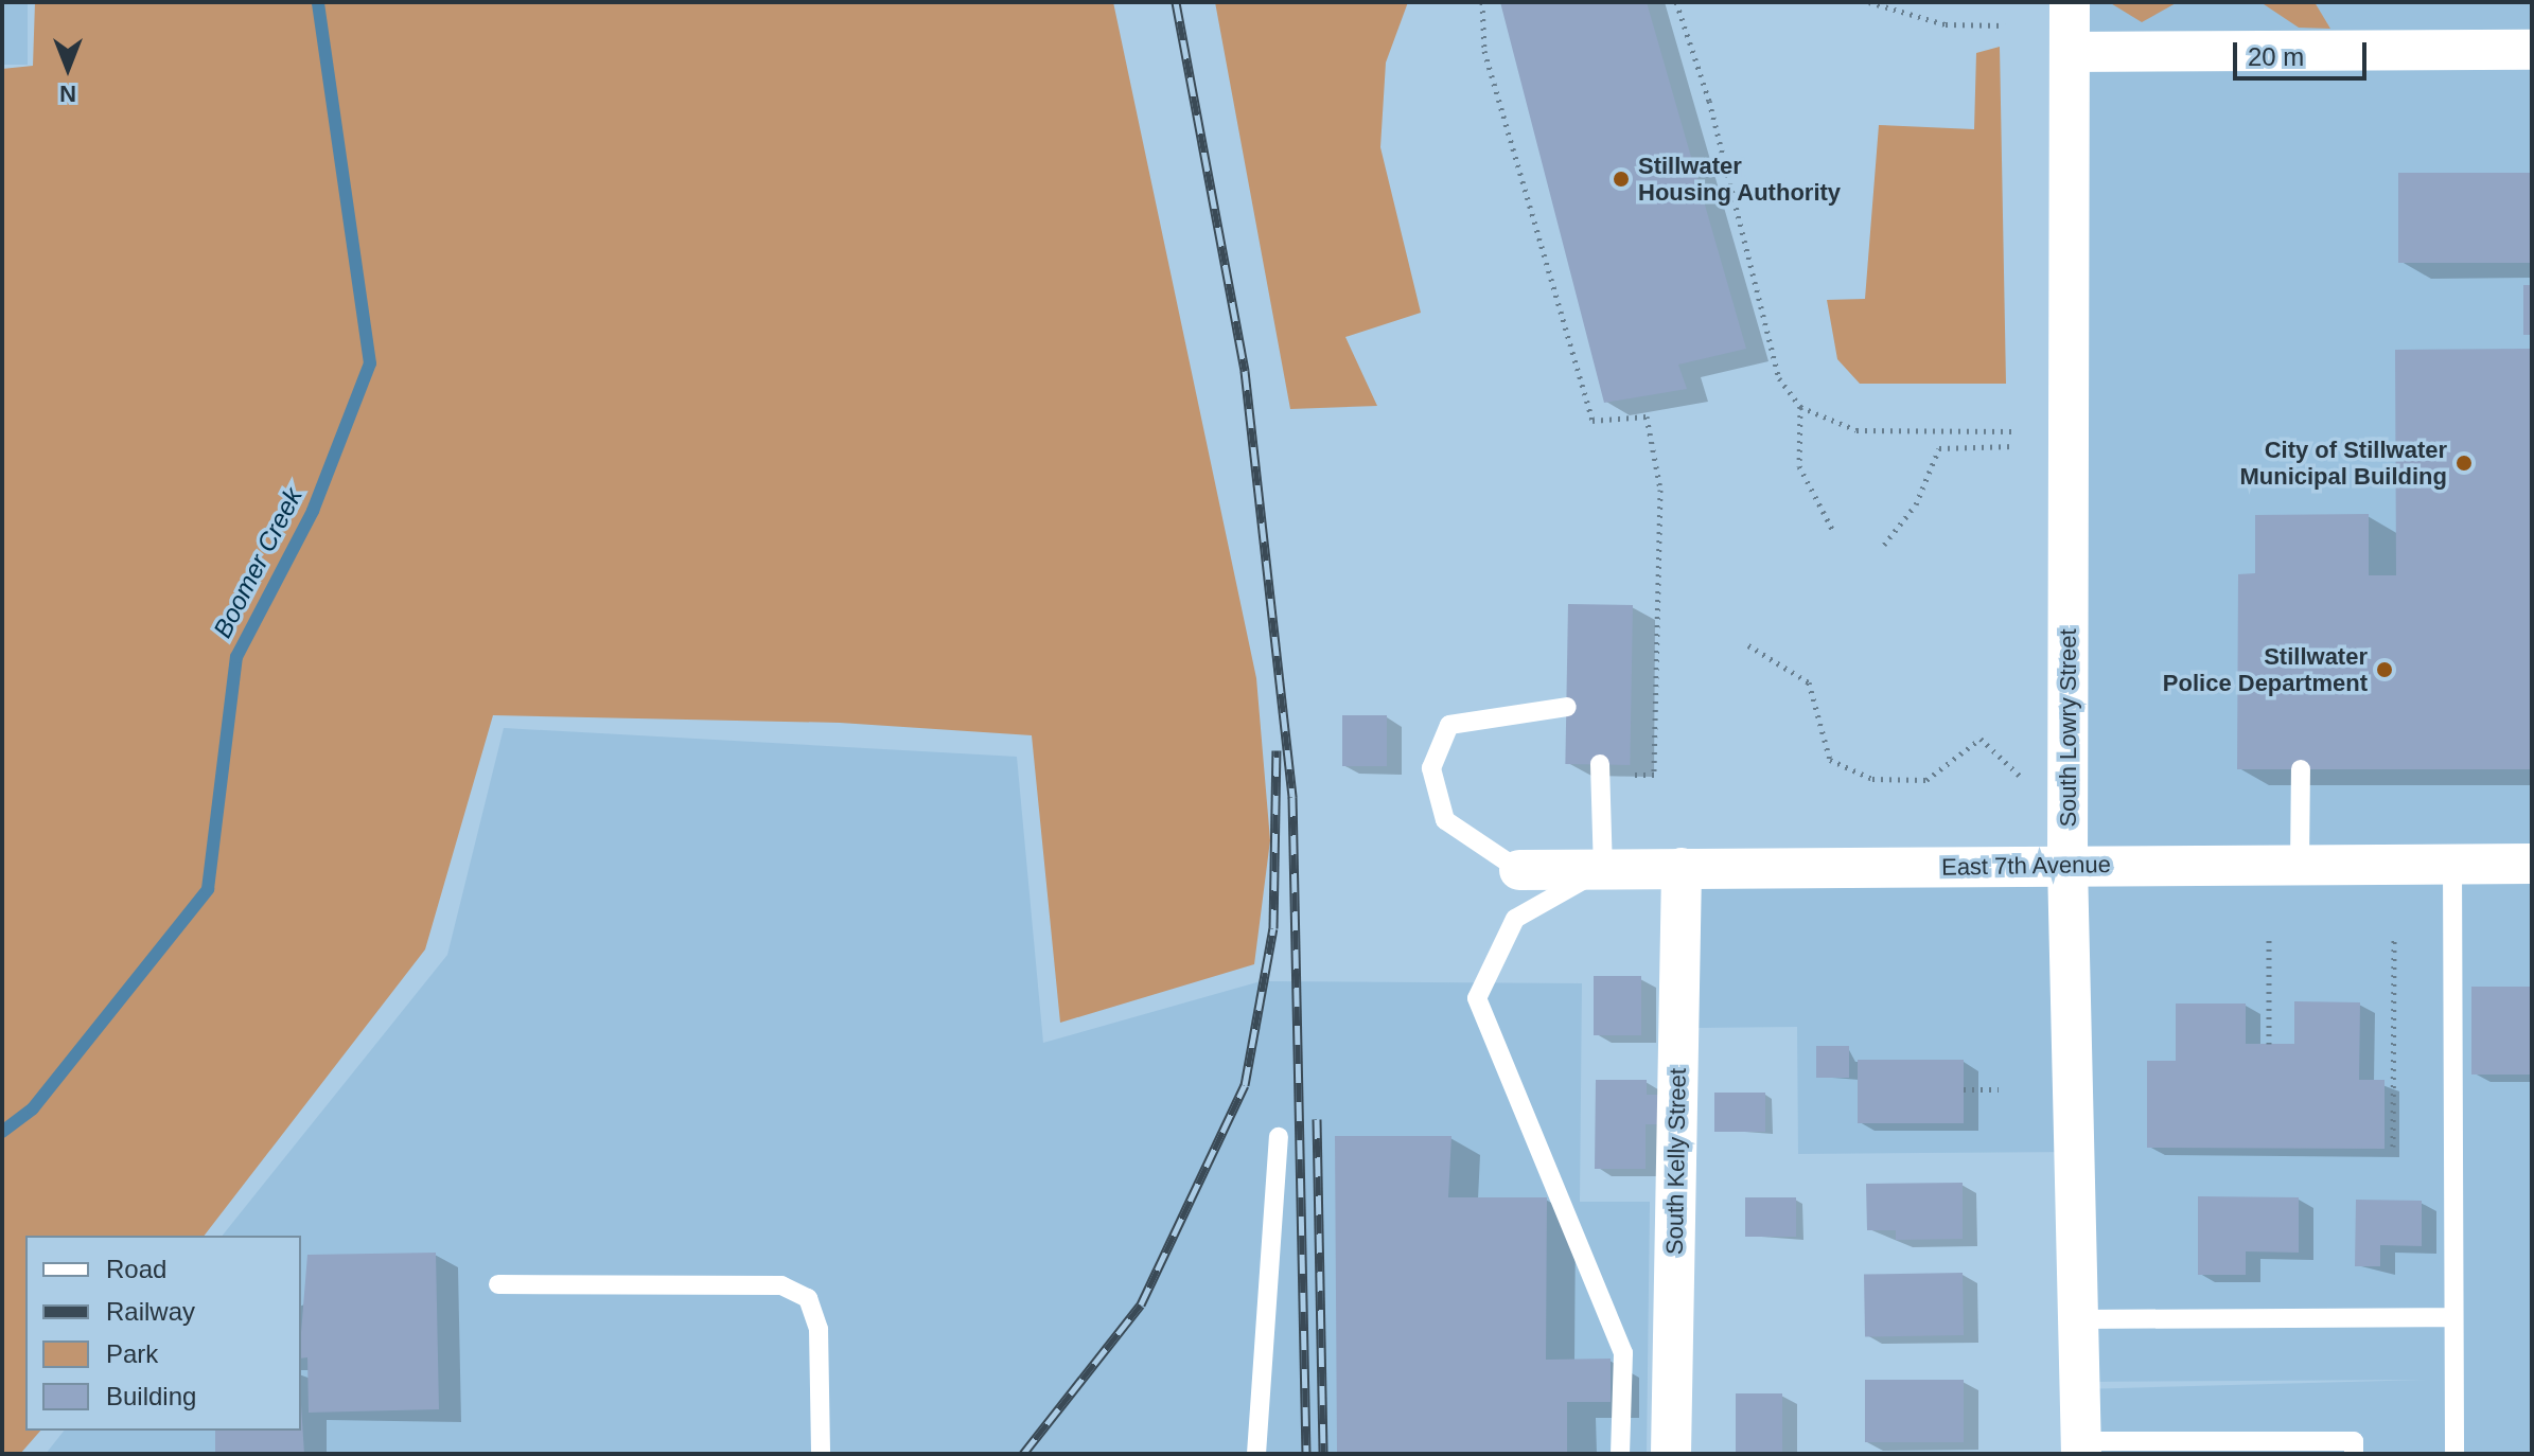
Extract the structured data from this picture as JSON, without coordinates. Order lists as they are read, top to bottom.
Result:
{
  "streets": {
    "street": ["South Lowry Street", "East 7th Avenue", "South Kelly Street"]
  },
  "crossings": [
    ["South Lowry Street", "East 7th Avenue"],
    ["East 7th Avenue", "South Kelly Street"]
  ],
  "water": ["Boomer Creek"],
  "places": ["Stillwater Housing Authority", "City of Stillwater Municipal Building", "Stillwater Police Department"],
  "legend": [
    "Road",
    "Railway",
    "Park",
    "Building"
  ],
  "scale_bar": "20 m",
  "north": "bottom"
}
